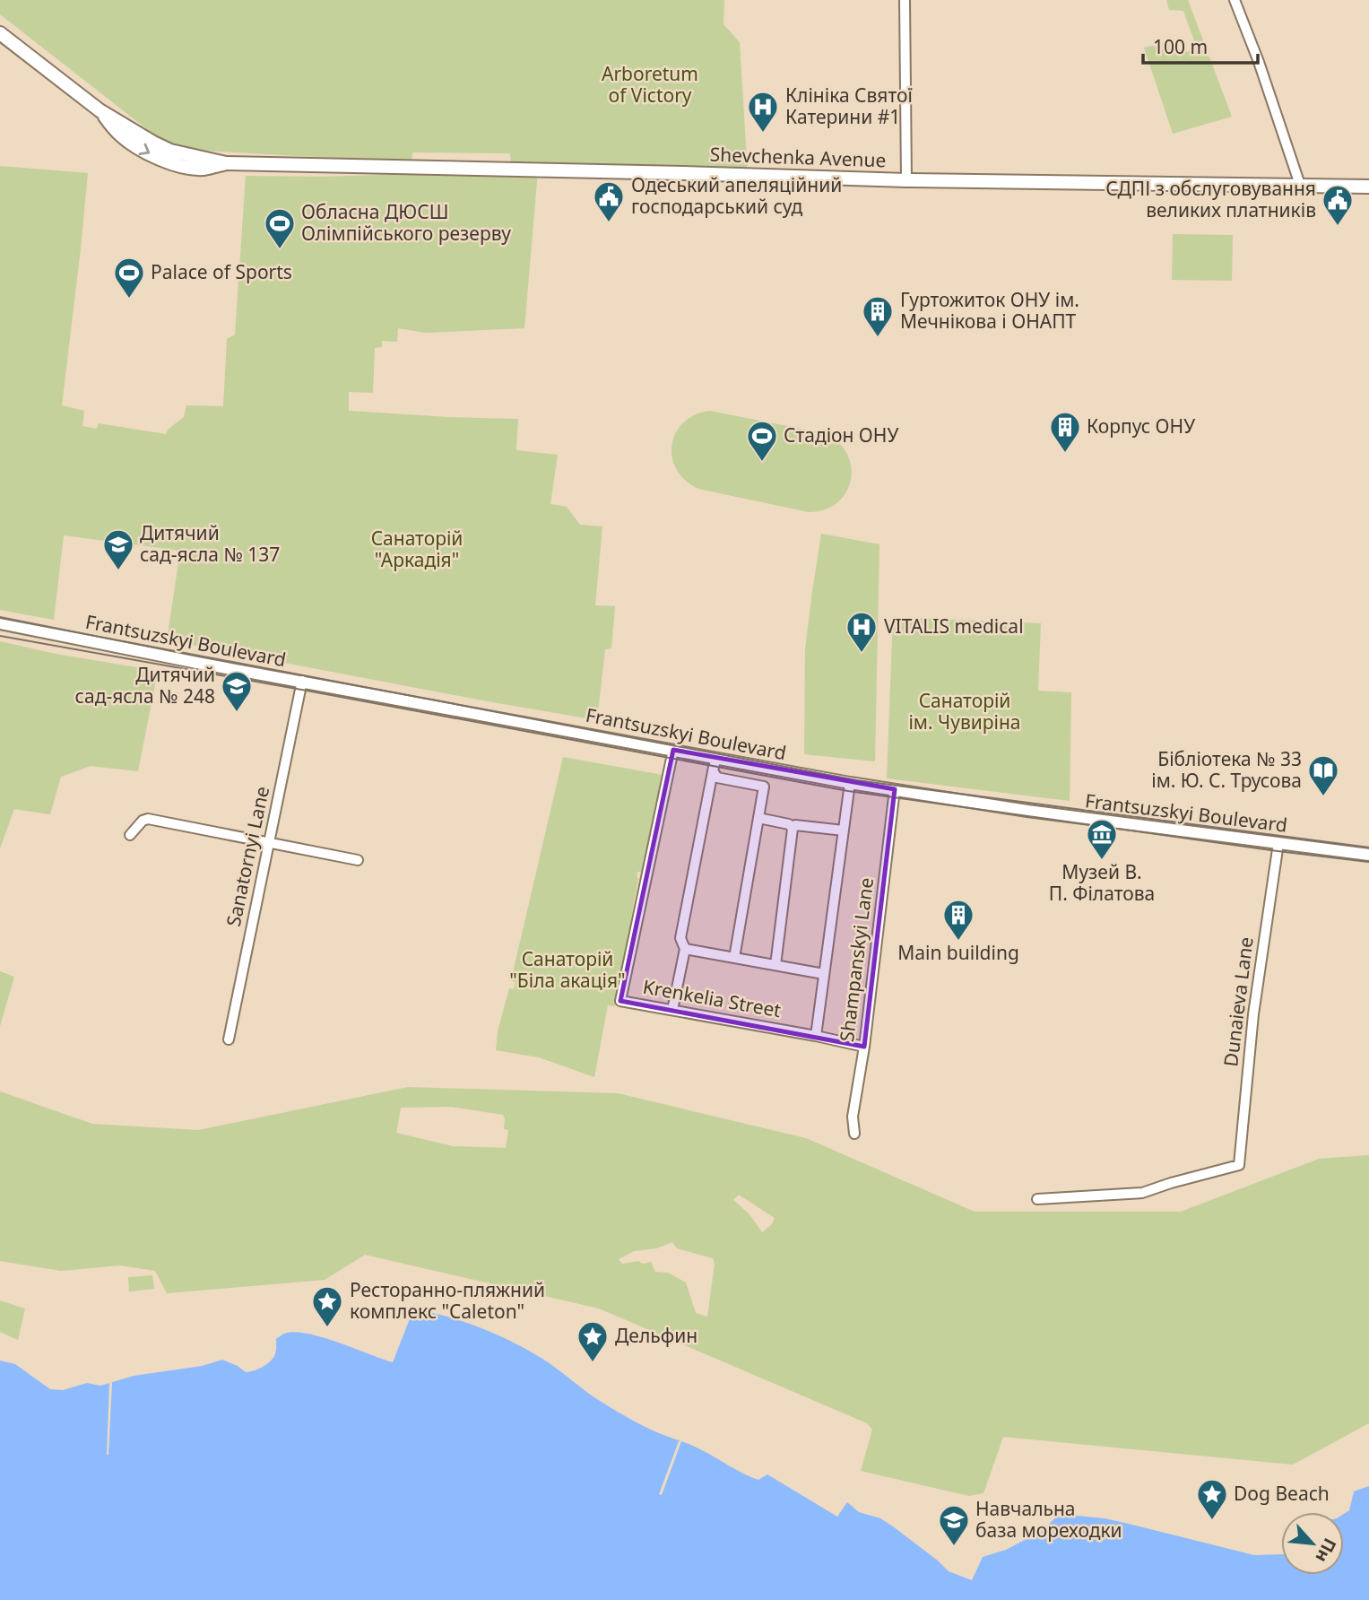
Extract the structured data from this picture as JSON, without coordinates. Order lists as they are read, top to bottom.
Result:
{
  "streets": {
    "main road": ["Shevchenka Avenue"],
    "street": [
      "Frantsuzskyi Boulevard",
      "Sanatornyi Lane",
      "Shampanskyi Lane",
      "Krenkelia Street",
      "Dunaieva Lane"
    ]
  },
  "crossings": [
    ["Frantsuzskyi Boulevard", "Sanatornyi Lane"],
    ["Frantsuzskyi Boulevard", "Shampanskyi Lane"],
    ["Frantsuzskyi Boulevard", "Krenkelia Street"],
    ["Frantsuzskyi Boulevard", "Dunaieva Lane"],
    ["Shampanskyi Lane", "Krenkelia Street"]
  ],
  "parks": [
    "Arboretum of Victory",
    "Санаторій \"Аркадія\"",
    "Санаторій ім. Чувиріна",
    "Санаторій \"Біла акація\""
  ],
  "places": {
    "hospital": ["Клініка Святої Катерини #1", "VITALIS medical"],
    "public building": ["Одеський апеляційний господарський суд", "СДПІ з обслуговування великих платників"],
    "sports": ["Обласна ДЮСШ Олімпійського резерву", "Palace of Sports", "Стадіон ОНУ"],
    "building": ["Гуртожиток ОНУ ім. Мечнікова і ОНАПТ", "Корпус ОНУ", "Main building"],
    "school or university": ["Дитячий сад-ясла № 137", "Дитячий сад-ясла № 248", "Навчальна база мореходки"],
    "library": ["Бібліотека № 33 ім. Ю. С. Трусова"],
    "museum": ["Музей В. П. Філатова"],
    "place": ["Ресторанно-пляжний комплекс \"Caleton\"", "Дельфин", "Dog Beach"]
  },
  "scale_bar": "100 m",
  "north": "bottom right"
}
